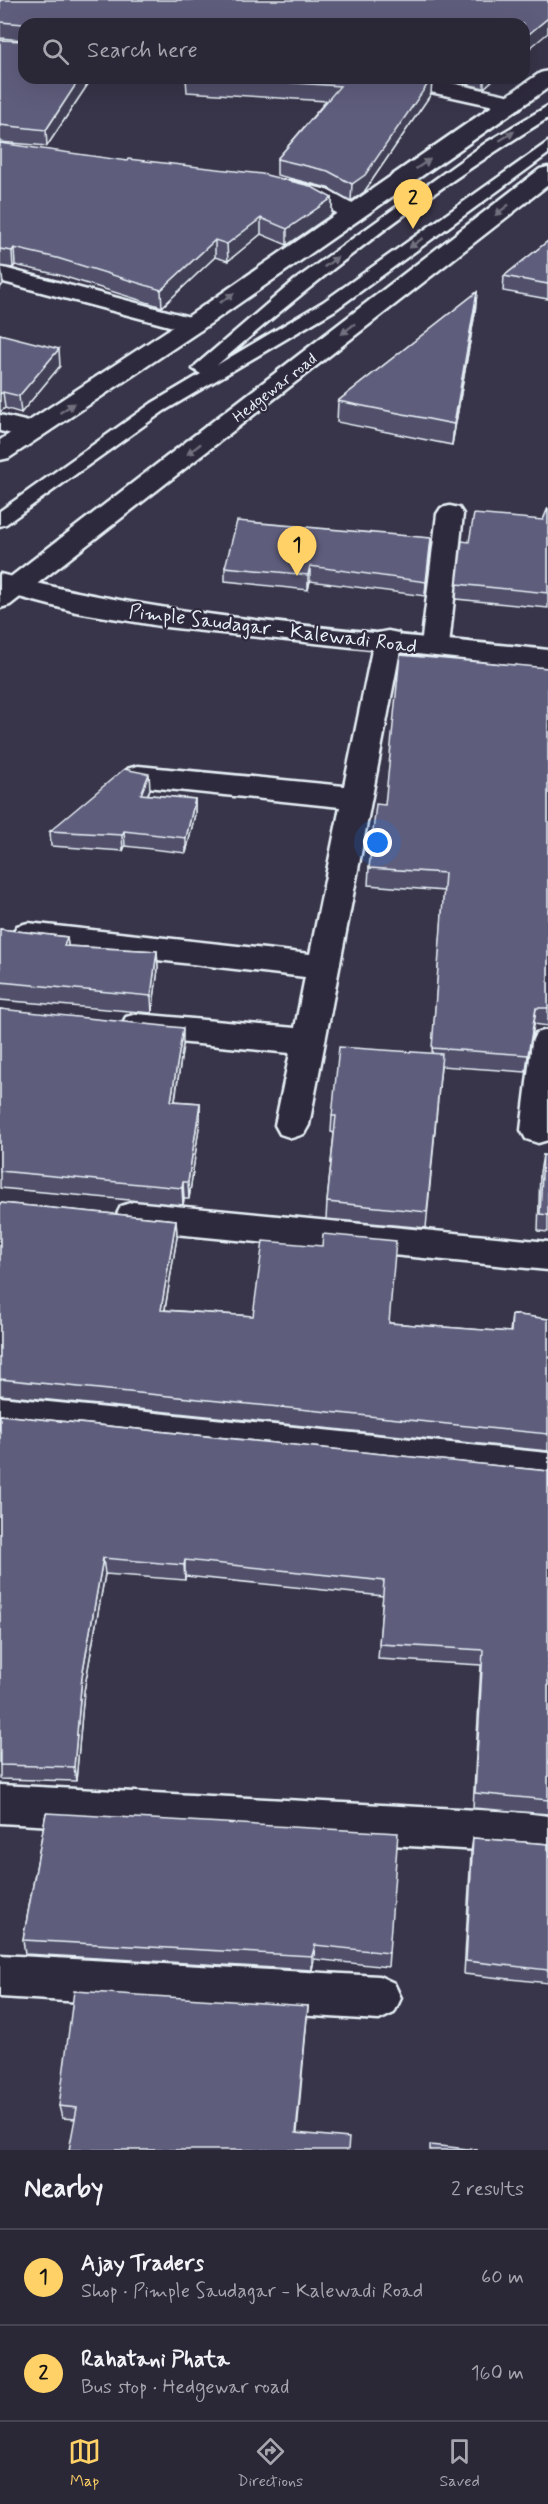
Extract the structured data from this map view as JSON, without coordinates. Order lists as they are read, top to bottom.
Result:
{
  "streets": {
    "street": ["Hedgewar road", "Pimple Saudagar - Kalewadi Road"]
  },
  "crossings": [
    ["Hedgewar road", "Pimple Saudagar - Kalewadi Road"]
  ],
  "page": {
    "search": "Search here",
    "pins": ["2", "1"],
    "heading": ["Nearby", "2 results"],
    "list": [
      {
        "mark": "1",
        "name": "Ajay Traders",
        "note": "Shop · Pimple Saudagar - Kalewadi Road",
        "value": "60 m"
      },
      {
        "mark": "2",
        "name": "Rahatani Phata",
        "note": "Bus stop · Hedgewar road",
        "value": "160 m"
      }
    ],
    "nav": ["Map", "Directions", "Saved"]
  }
}
